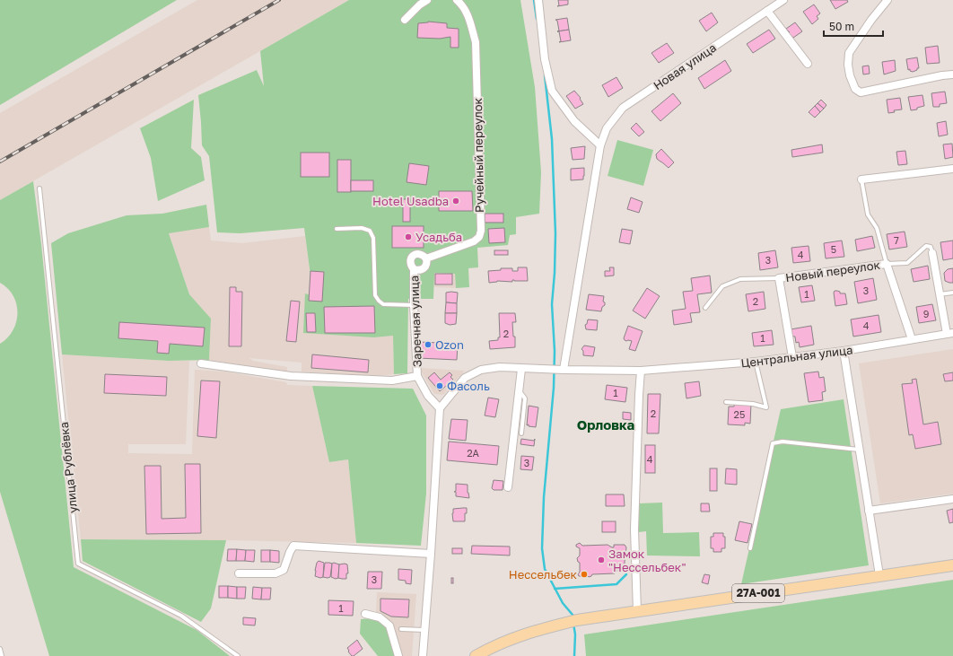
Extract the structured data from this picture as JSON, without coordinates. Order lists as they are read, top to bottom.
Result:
{
  "streets": {
    "main road": ["27А-001"],
    "street": [
      "Новая улица",
      "Ручейный переулок",
      "Новый переулок",
      "Заречная улица",
      "Центральная улица"
    ],
    "lane": ["улица Рублёвка"]
  },
  "crossings": [
    ["Новая улица", "Центральная улица"],
    ["Ручейный переулок", "Заречная улица"],
    ["Новый переулок", "Центральная улица"]
  ],
  "districts": ["Орловка"],
  "places": [
    "Hotel Usadba",
    "Усадьба",
    "Ozon",
    "Фасоль",
    "Замок \"Нессельбек\"",
    "Нессельбек"
  ],
  "house_numbers": [
    "7",
    "5",
    "4",
    "3",
    "3",
    "1",
    "2",
    "9",
    "4",
    "2",
    "1",
    "1",
    "2",
    "25",
    "2А",
    "4",
    "3",
    "3",
    "1"
  ],
  "scale_bar": "50 m"
}
